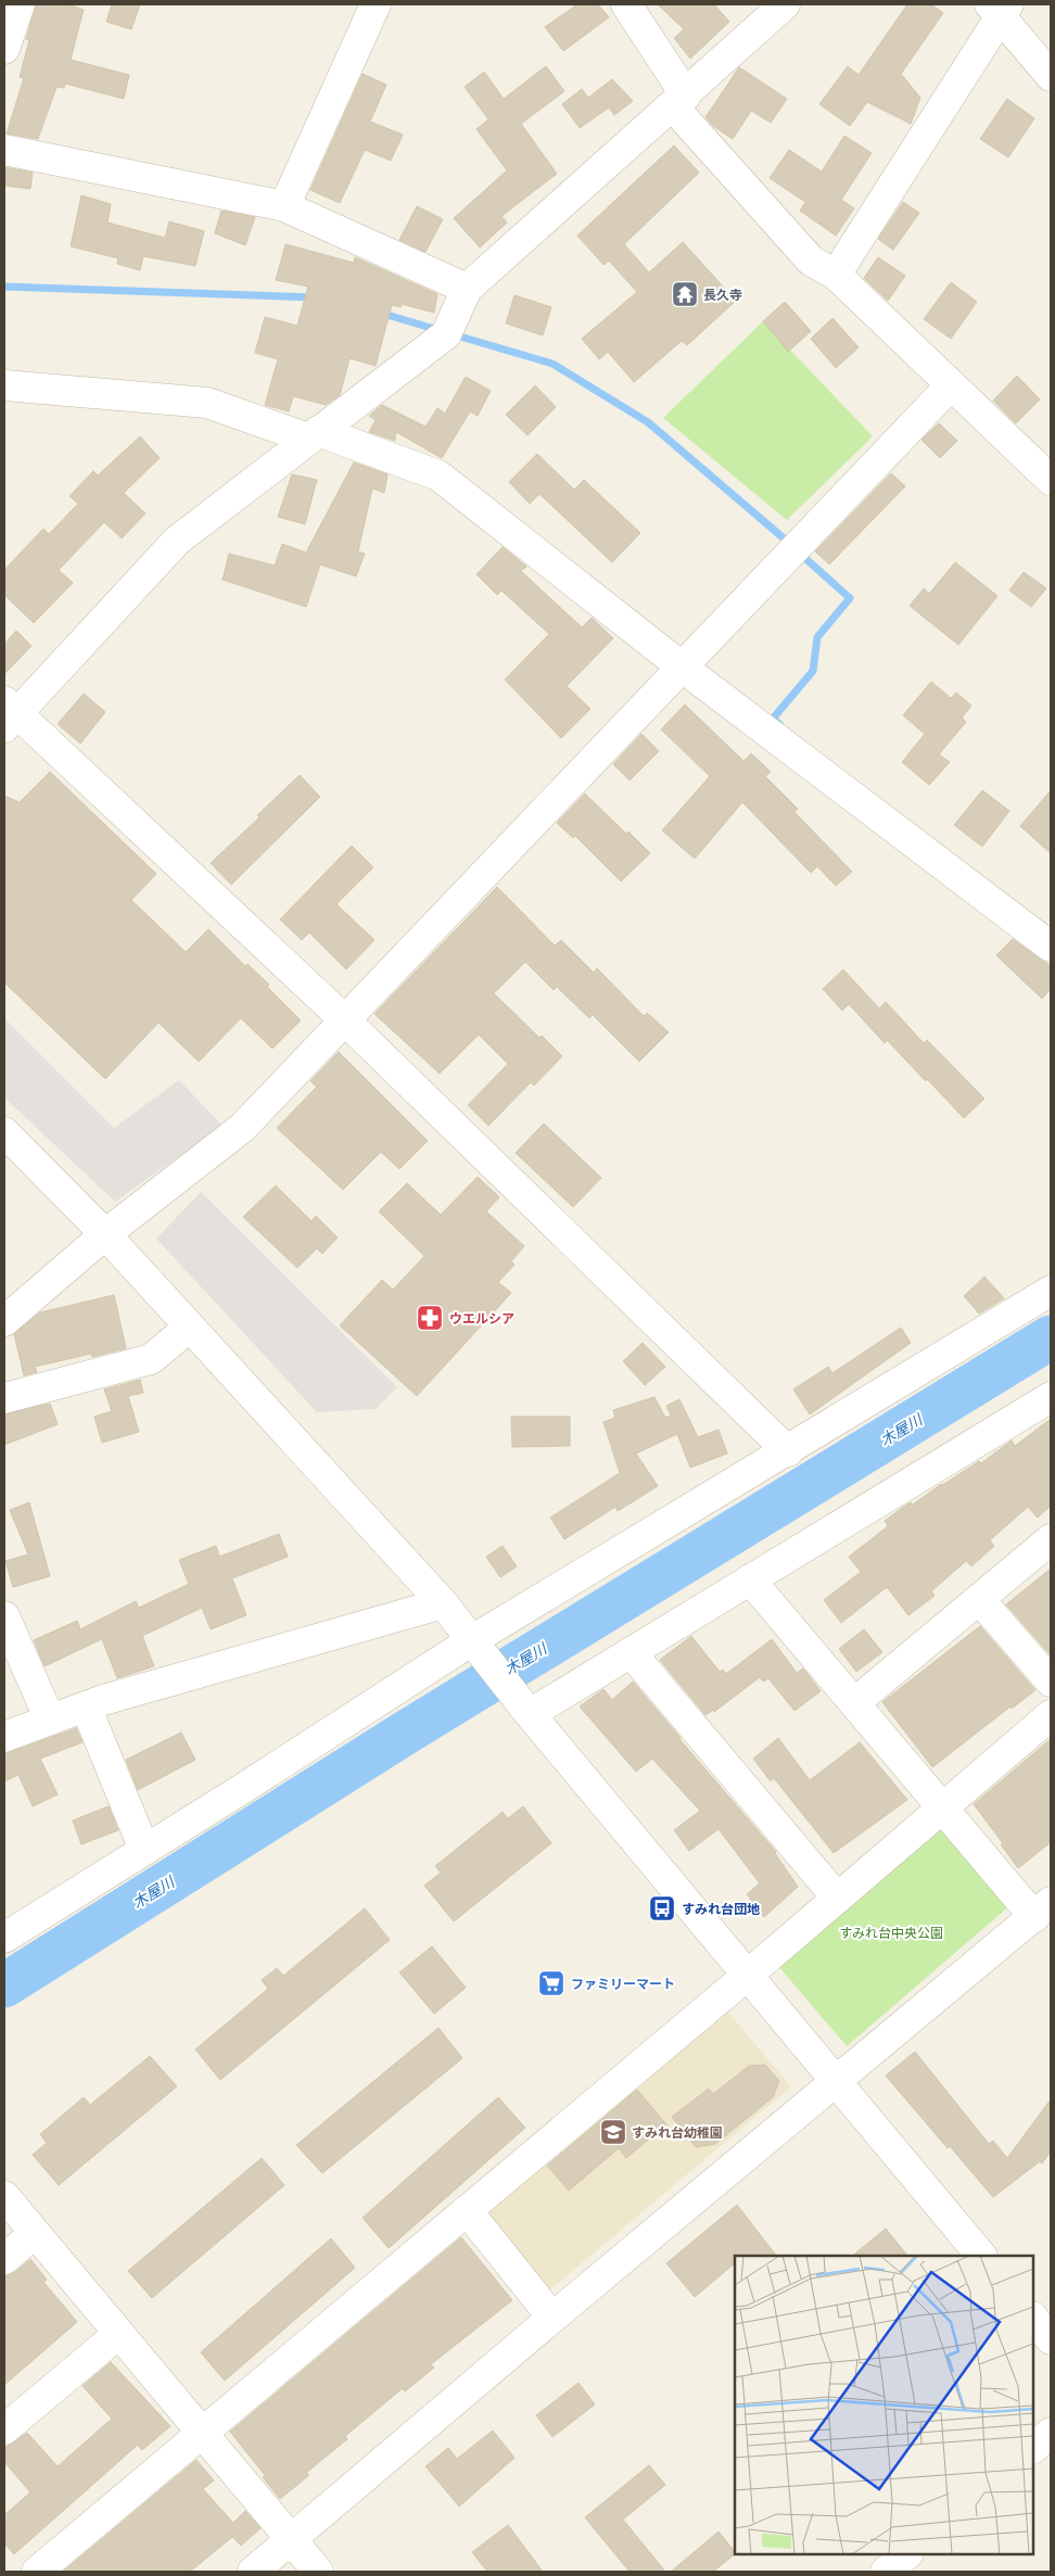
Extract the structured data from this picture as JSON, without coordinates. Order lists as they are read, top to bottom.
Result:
{
  "water": ["木屋川"],
  "parks": ["すみれ台中央公園"],
  "places": {
    "temple": ["長久寺"],
    "pharmacy": ["ウエルシア"],
    "bus stop": ["すみれ台団地"],
    "supermarket": ["ファミリーマート"],
    "school or university": ["すみれ台幼稚園"]
  }
}
